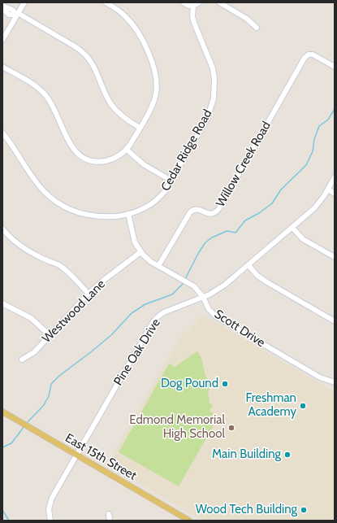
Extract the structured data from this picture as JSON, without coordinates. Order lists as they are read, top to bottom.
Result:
{
  "streets": {
    "main road": ["East 15th Street"],
    "street": [
      "Cedar Ridge Road",
      "Willow Creek Road",
      "Westwood Lane",
      "Scott Drive",
      "Pine Oak Drive"
    ]
  },
  "crossings": [
    ["Cedar Ridge Road", "Scott Drive"],
    ["Willow Creek Road", "Scott Drive"],
    ["Westwood Lane", "Scott Drive"],
    ["Scott Drive", "Pine Oak Drive"],
    ["Pine Oak Drive", "East 15th Street"]
  ],
  "places": [
    "Dog Pound",
    "Freshman Academy",
    "Edmond Memorial High School",
    "Main Building",
    "Wood Tech Building"
  ]
}
